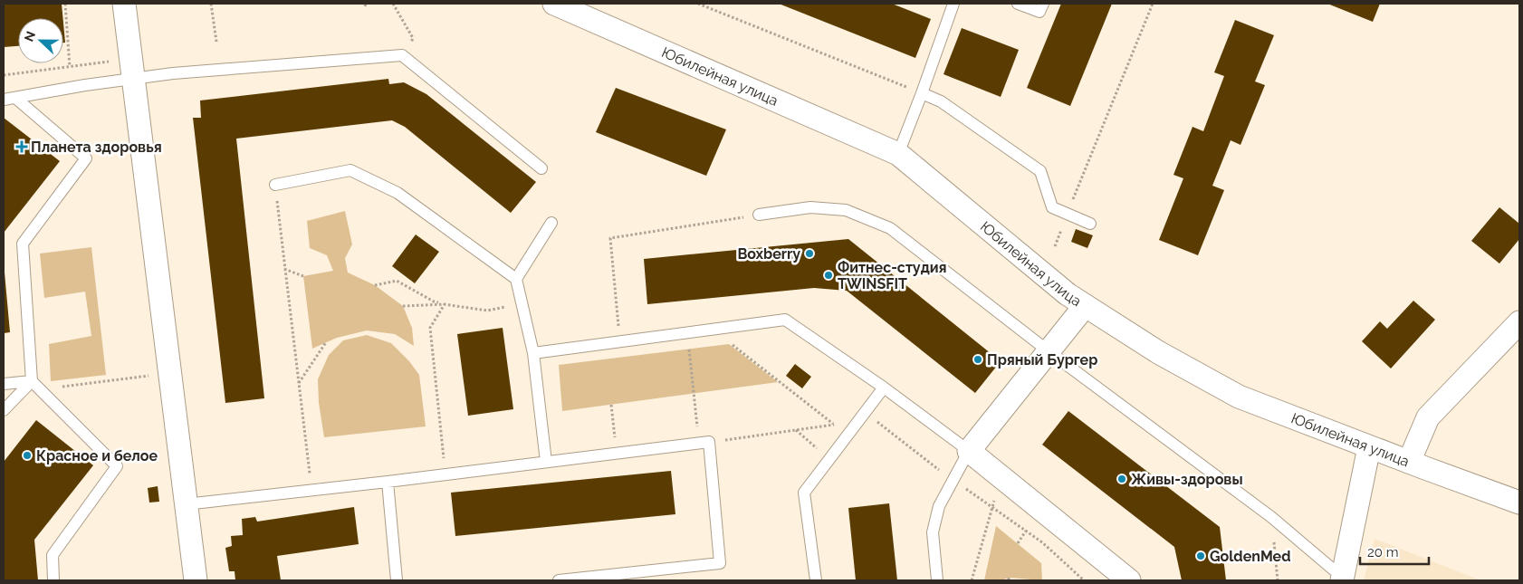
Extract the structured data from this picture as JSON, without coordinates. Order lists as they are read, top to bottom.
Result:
{
  "streets": {
    "street": ["Юбилейная улица"]
  },
  "places": {
    "health": ["Планета здоровья"],
    "other": [
      "Boxberry",
      "Фитнес-студия TWINSFIT",
      "Пряный Бургер",
      "Красное и белое",
      "Живы-здоровы",
      "GoldenMed"
    ]
  },
  "scale_bar": "20 m",
  "north": "left"
}
